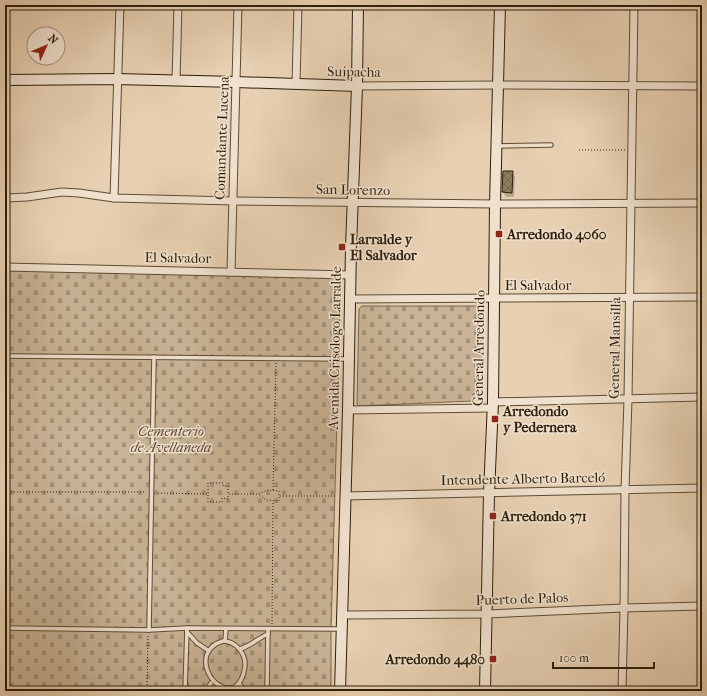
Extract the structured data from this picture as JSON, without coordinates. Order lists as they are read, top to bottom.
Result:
{
  "streets": {
    "street": [
      "Suipacha",
      "Comandante Lucena",
      "San Lorenzo",
      "El Salvador",
      "Avenida Crisólogo Larralde",
      "General Arredondo",
      "General Mansilla",
      "Intendente Alberto Barceló",
      "Puerto de Palos"
    ]
  },
  "crossings": [
    ["Suipacha", "Comandante Lucena"],
    ["Suipacha", "Avenida Crisólogo Larralde"],
    ["Suipacha", "General Arredondo"],
    ["Suipacha", "General Mansilla"],
    ["Comandante Lucena", "San Lorenzo"],
    ["Comandante Lucena", "El Salvador"],
    ["San Lorenzo", "Avenida Crisólogo Larralde"],
    ["San Lorenzo", "General Arredondo"],
    ["San Lorenzo", "General Mansilla"],
    ["El Salvador", "Avenida Crisólogo Larralde"],
    ["El Salvador", "General Arredondo"],
    ["El Salvador", "General Mansilla"],
    ["Avenida Crisólogo Larralde", "Intendente Alberto Barceló"],
    ["Avenida Crisólogo Larralde", "Puerto de Palos"],
    ["General Arredondo", "Intendente Alberto Barceló"],
    ["General Arredondo", "Puerto de Palos"],
    ["General Mansilla", "Intendente Alberto Barceló"],
    ["General Mansilla", "Puerto de Palos"]
  ],
  "parks": ["Cementerio de Avellaneda"],
  "places": {
    "transit": [
      "Arredondo 4060",
      "Larralde y El Salvador",
      "Arredondo y Pedernera",
      "Arredondo 371",
      "Arredondo 4480"
    ]
  },
  "scale_bar": "100 m",
  "north": "top right"
}
